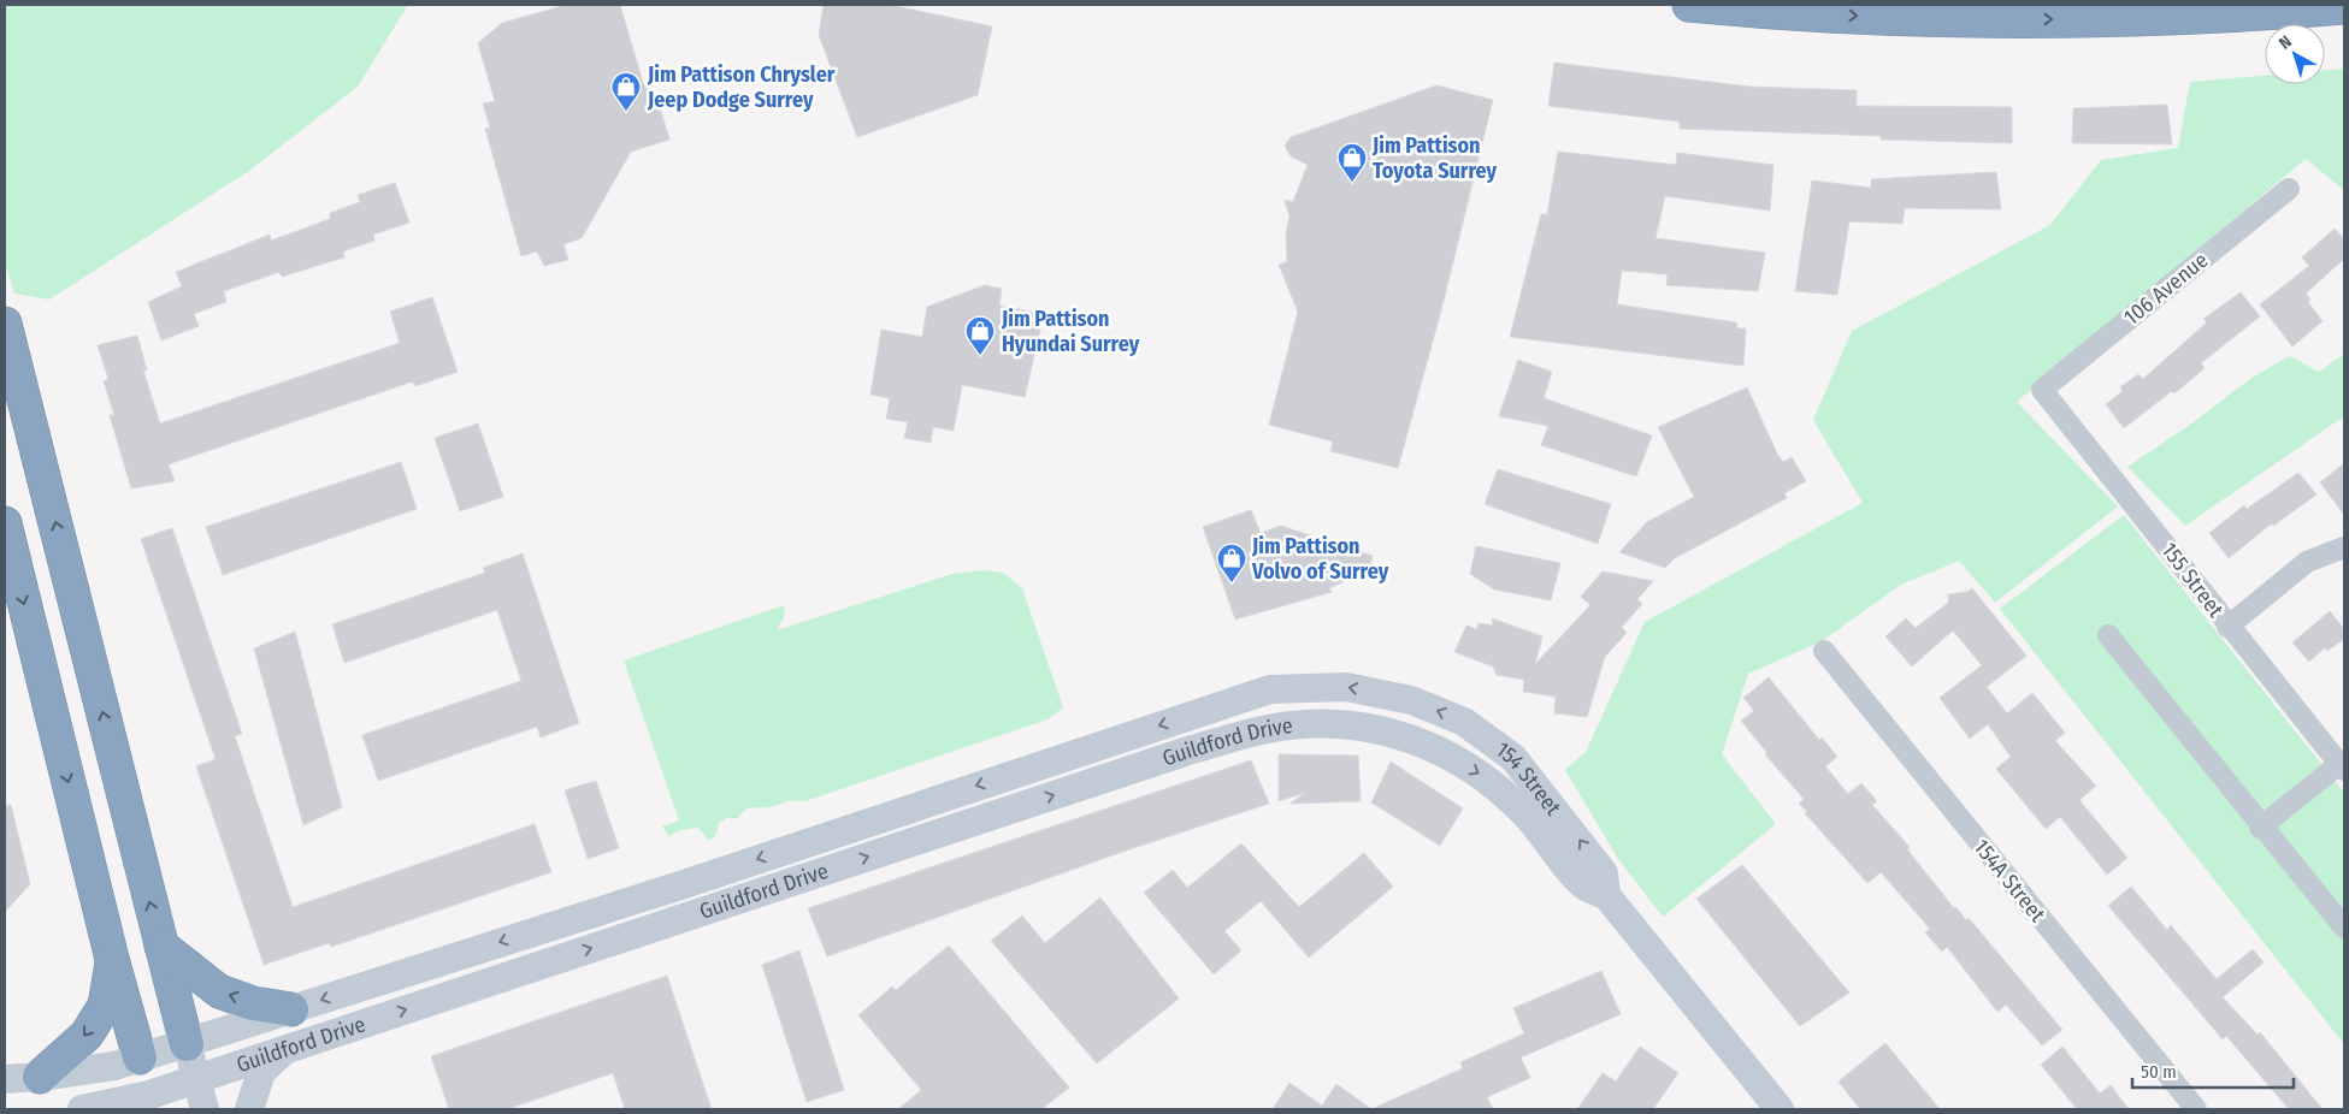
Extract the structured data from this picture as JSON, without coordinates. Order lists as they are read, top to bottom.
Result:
{
  "streets": {
    "main road": ["Guildford Drive", "154 Street"],
    "street": ["106 Avenue", "155 Street", "154A Street"]
  },
  "crossings": [
    ["106 Avenue", "155 Street"],
    ["Guildford Drive", "154 Street"]
  ],
  "places": {
    "shop": [
      "Jim Pattison Chrysler Jeep Dodge Surrey",
      "Jim Pattison Toyota Surrey",
      "Jim Pattison Hyundai Surrey",
      "Jim Pattison Volvo of Surrey"
    ]
  },
  "scale_bar": "50 m",
  "north": "top left"
}
